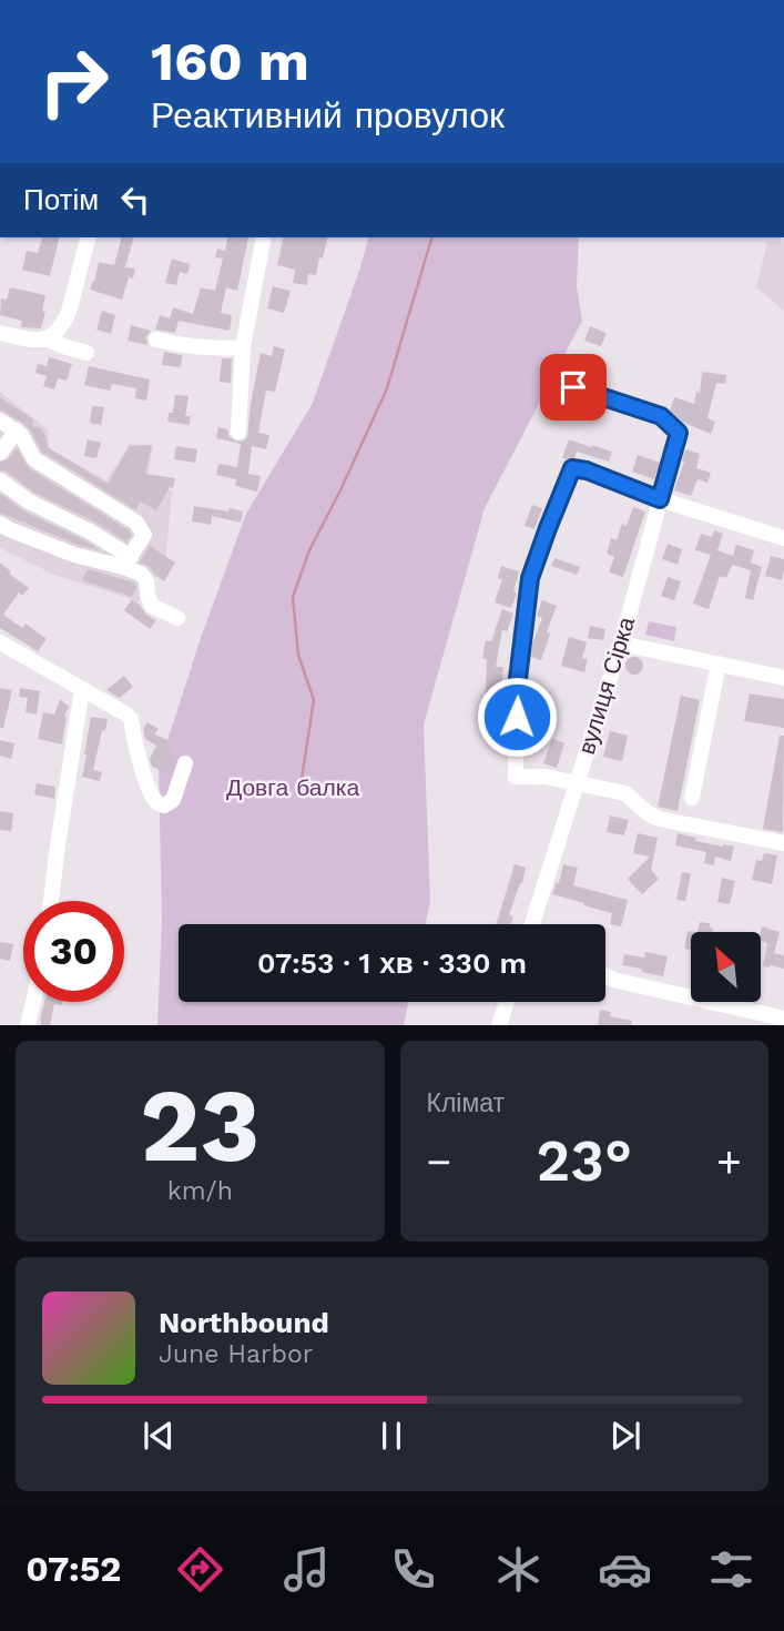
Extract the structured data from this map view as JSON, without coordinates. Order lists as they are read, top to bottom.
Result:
{
  "streets": {
    "street": ["вулиця Сірка"]
  },
  "parks": ["Довга балка"],
  "north": "top left",
  "page": {
    "turn": ["160 m", "Реактивний провулок"],
    "then": "Потім",
    "limit": "30",
    "trip": "07:53 · 1 хв · 330 m",
    "tile": [
      ["23", "km/h"],
      "Клімат"
    ],
    "heat": ["−", "23°", "+"],
    "song": ["Northbound", "June Harbor"],
    "tabs": "07:52"
  }
}
